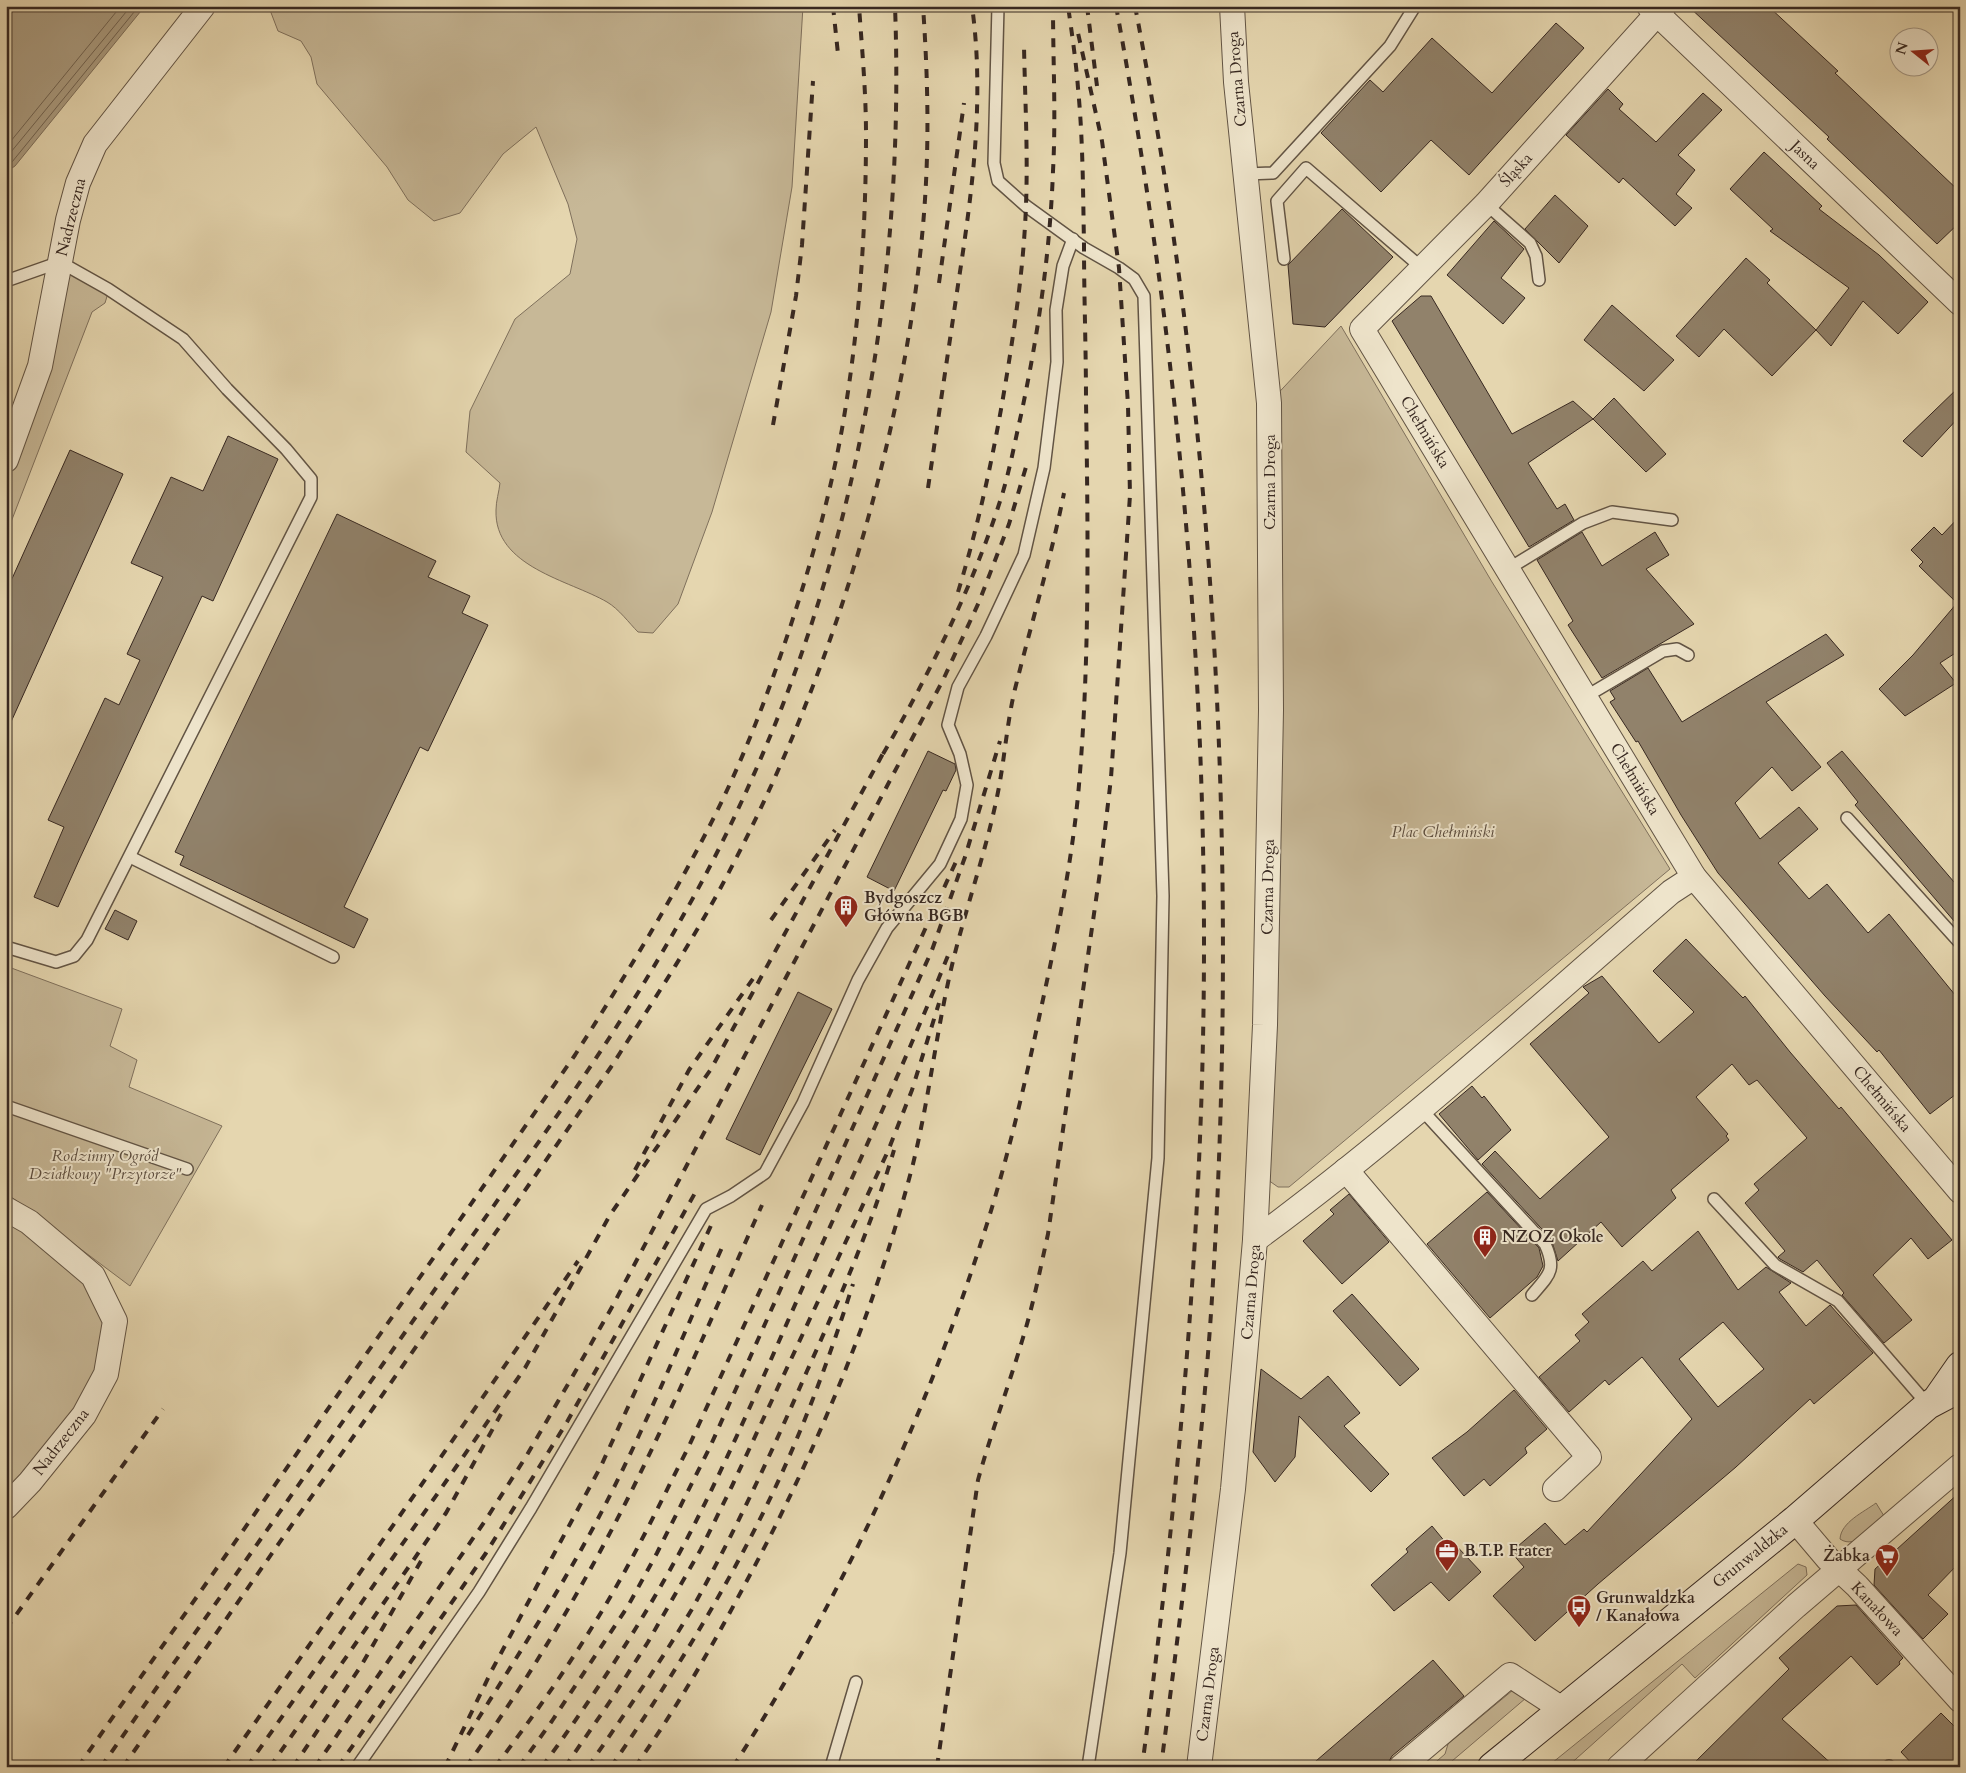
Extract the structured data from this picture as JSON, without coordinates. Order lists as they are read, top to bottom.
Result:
{
  "streets": {
    "main road": ["Grunwaldzka"],
    "street": [
      "Czarna Droga",
      "Jasna",
      "Śląska",
      "Nadrzeczna",
      "Chełmińska",
      "Kanałowa"
    ]
  },
  "crossings": [
    ["Jasna", "Śląska"],
    ["Śląska", "Chełmińska"],
    ["Grunwaldzka", "Kanałowa"]
  ],
  "parks": ["Plac Chełmiński", "Rodzinny Ogród Działkowy \"Przytorze\""],
  "places": {
    "building": ["Bydgoszcz Główna BGB", "NZOZ Okole"],
    "office": ["B.T.P. Frater"],
    "supermarket": ["Żabka"],
    "bus stop": ["Grunwaldzka / Kanałowa"]
  },
  "north": "left"
}
